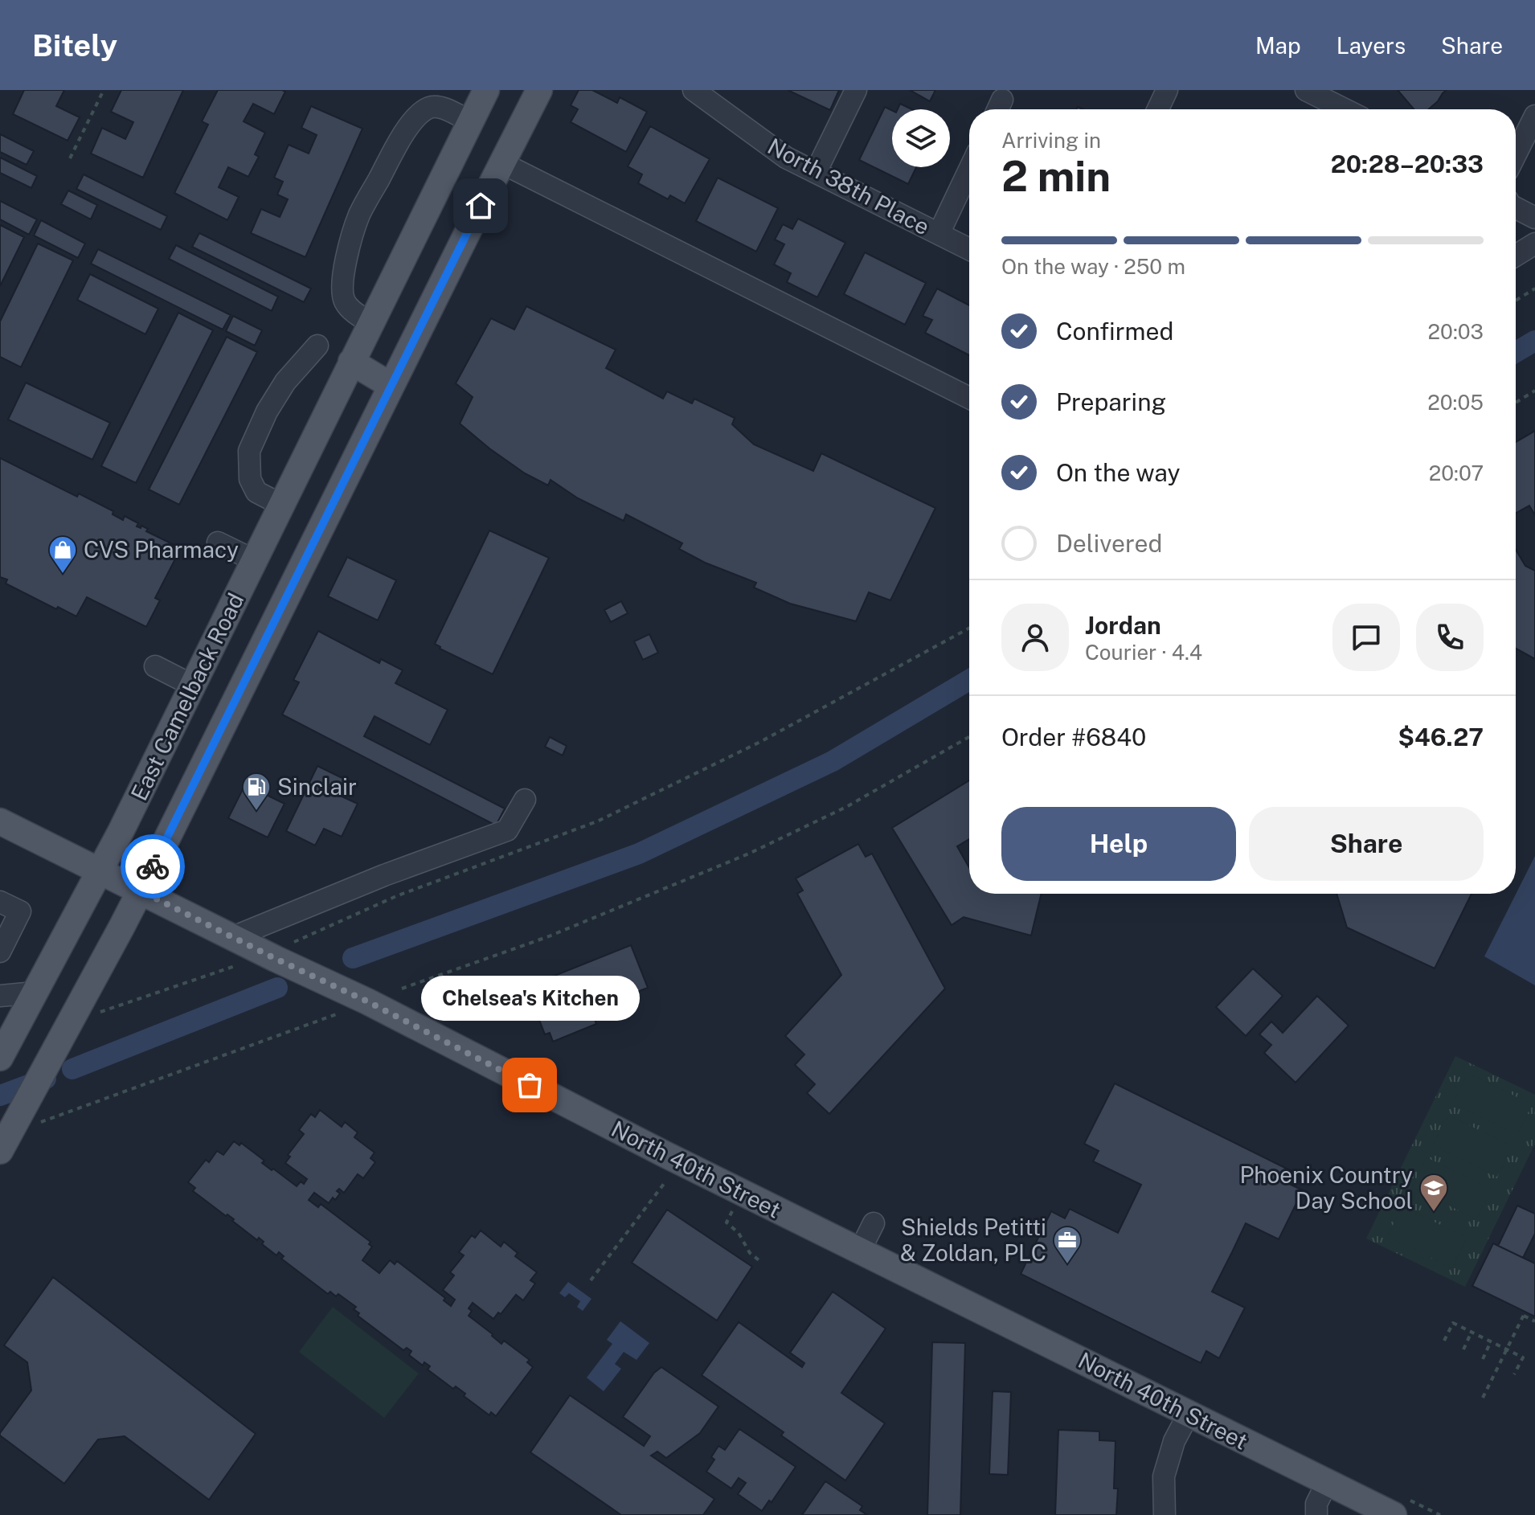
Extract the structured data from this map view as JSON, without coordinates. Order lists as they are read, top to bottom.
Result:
{
  "streets": {
    "main road": ["East Camelback Road", "North 40th Street"],
    "street": ["North 38th Place"]
  },
  "crossings": [
    ["East Camelback Road", "North 40th Street"]
  ],
  "places": {
    "shop": ["CVS Pharmacy"],
    "fuel station": ["Sinclair"],
    "other": ["Chelsea's Kitchen"],
    "school or university": ["Phoenix Country Day School"],
    "office": ["Shields Petitti & Zoldan, PLC"]
  },
  "page": {
    "header": "Bitely",
    "nav": ["Map", "Layers", "Share"],
    "heading": ["2 min", "Arriving in", "20:28–20:33"],
    "panel": [
      "Jordan",
      "Courier · 4.4",
      "Order #6840",
      "$46.27"
    ],
    "bar": "On the way · 250 m",
    "list": [
      ["Confirmed", "20:03"],
      ["Preparing", "20:05"],
      ["On the way", "20:07"],
      "Delivered"
    ],
    "buttons": ["Help", "Share"],
    "bubble": "Chelsea's Kitchen"
  }
}
